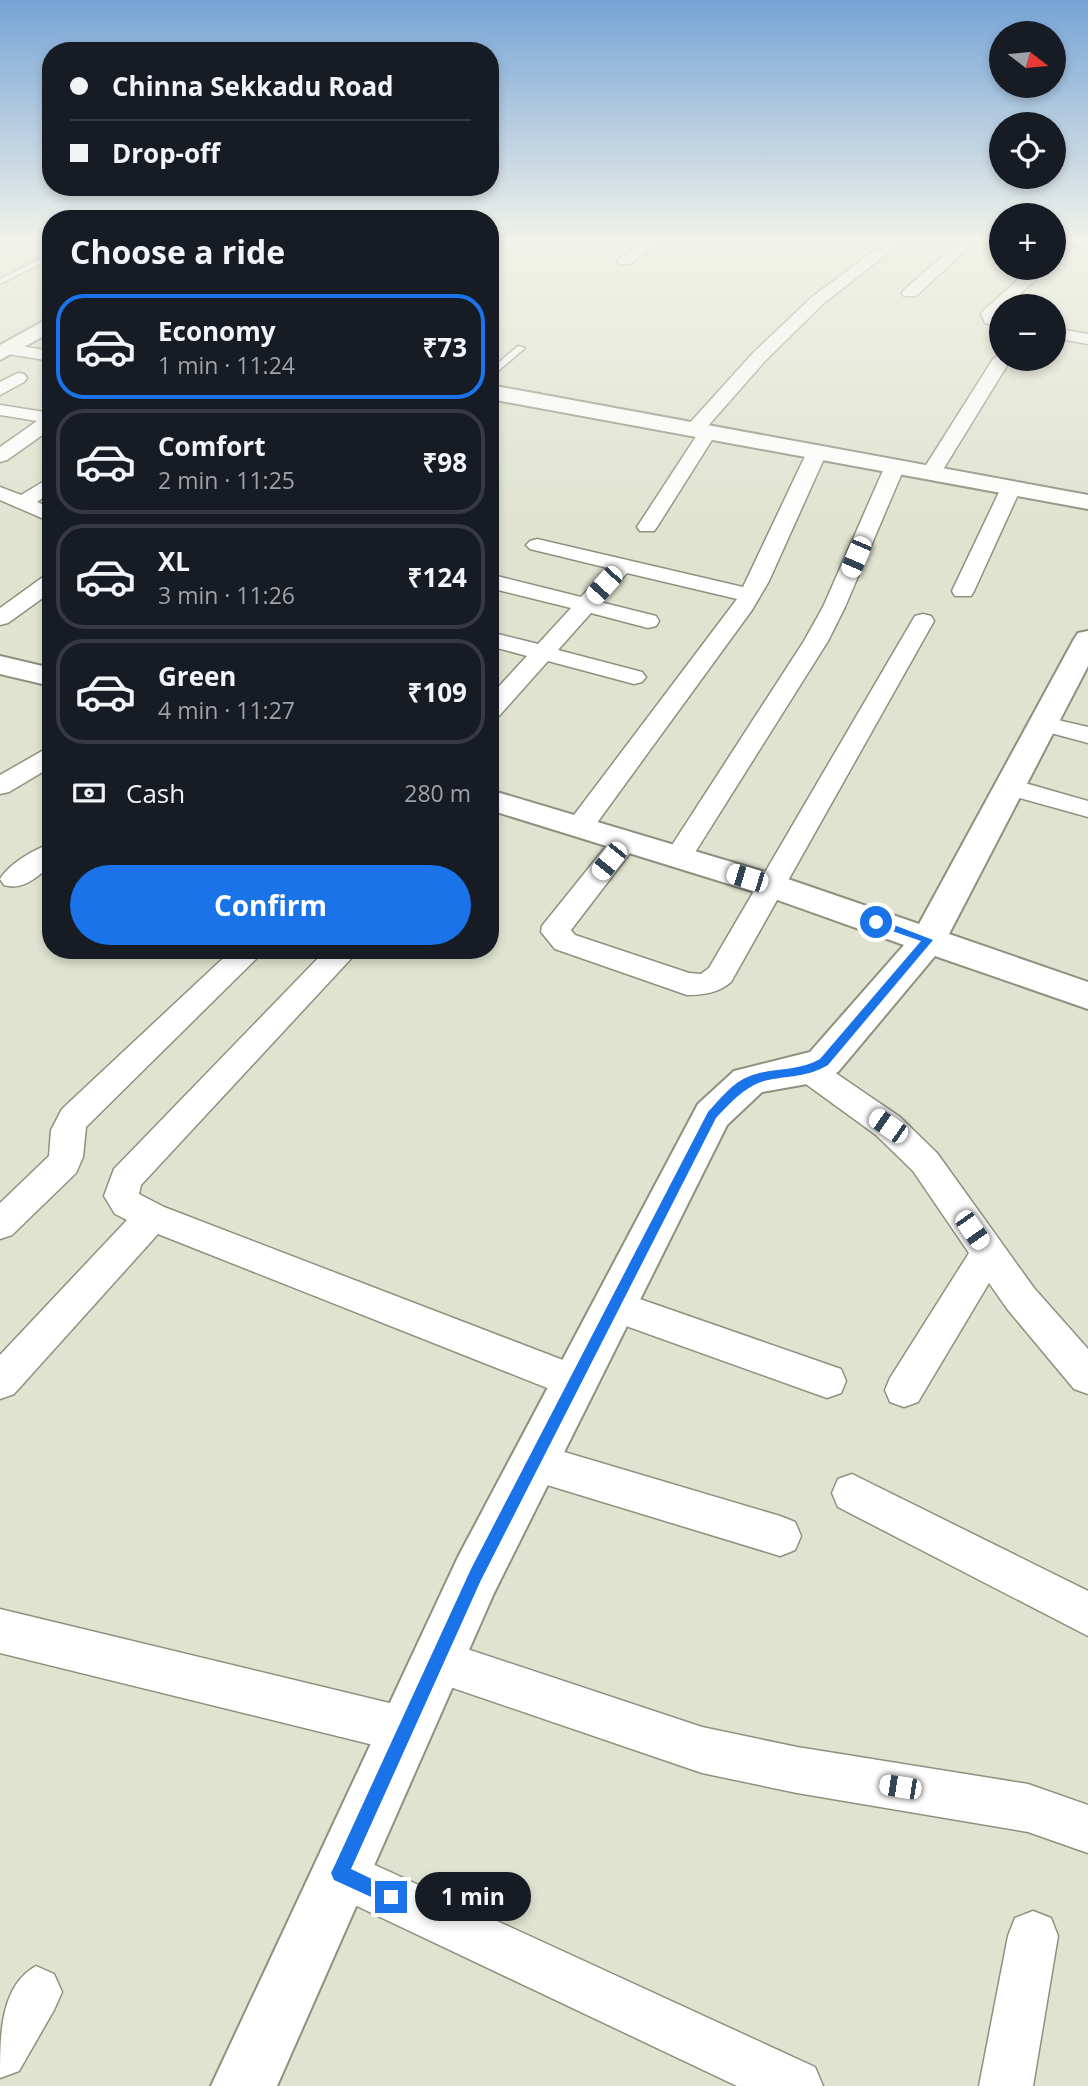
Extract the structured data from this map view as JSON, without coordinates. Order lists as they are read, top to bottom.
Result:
{
  "north": "right",
  "page": {
    "map_buttons": ["+", "−"],
    "banner": ["Chinna Sekkadu Road", "Drop-off"],
    "heading": "Choose a ride",
    "list": [
      {
        "name": "Economy",
        "note": "1 min · 11:24",
        "value": "₹73"
      },
      {
        "name": "Comfort",
        "note": "2 min · 11:25",
        "value": "₹98"
      },
      {
        "name": "XL",
        "note": "3 min · 11:26",
        "value": "₹124"
      },
      {
        "name": "Green",
        "note": "4 min · 11:27",
        "value": "₹109"
      }
    ],
    "pay": ["Cash", "280 m"],
    "buttons": "Confirm",
    "bubble": "1 min"
  }
}
